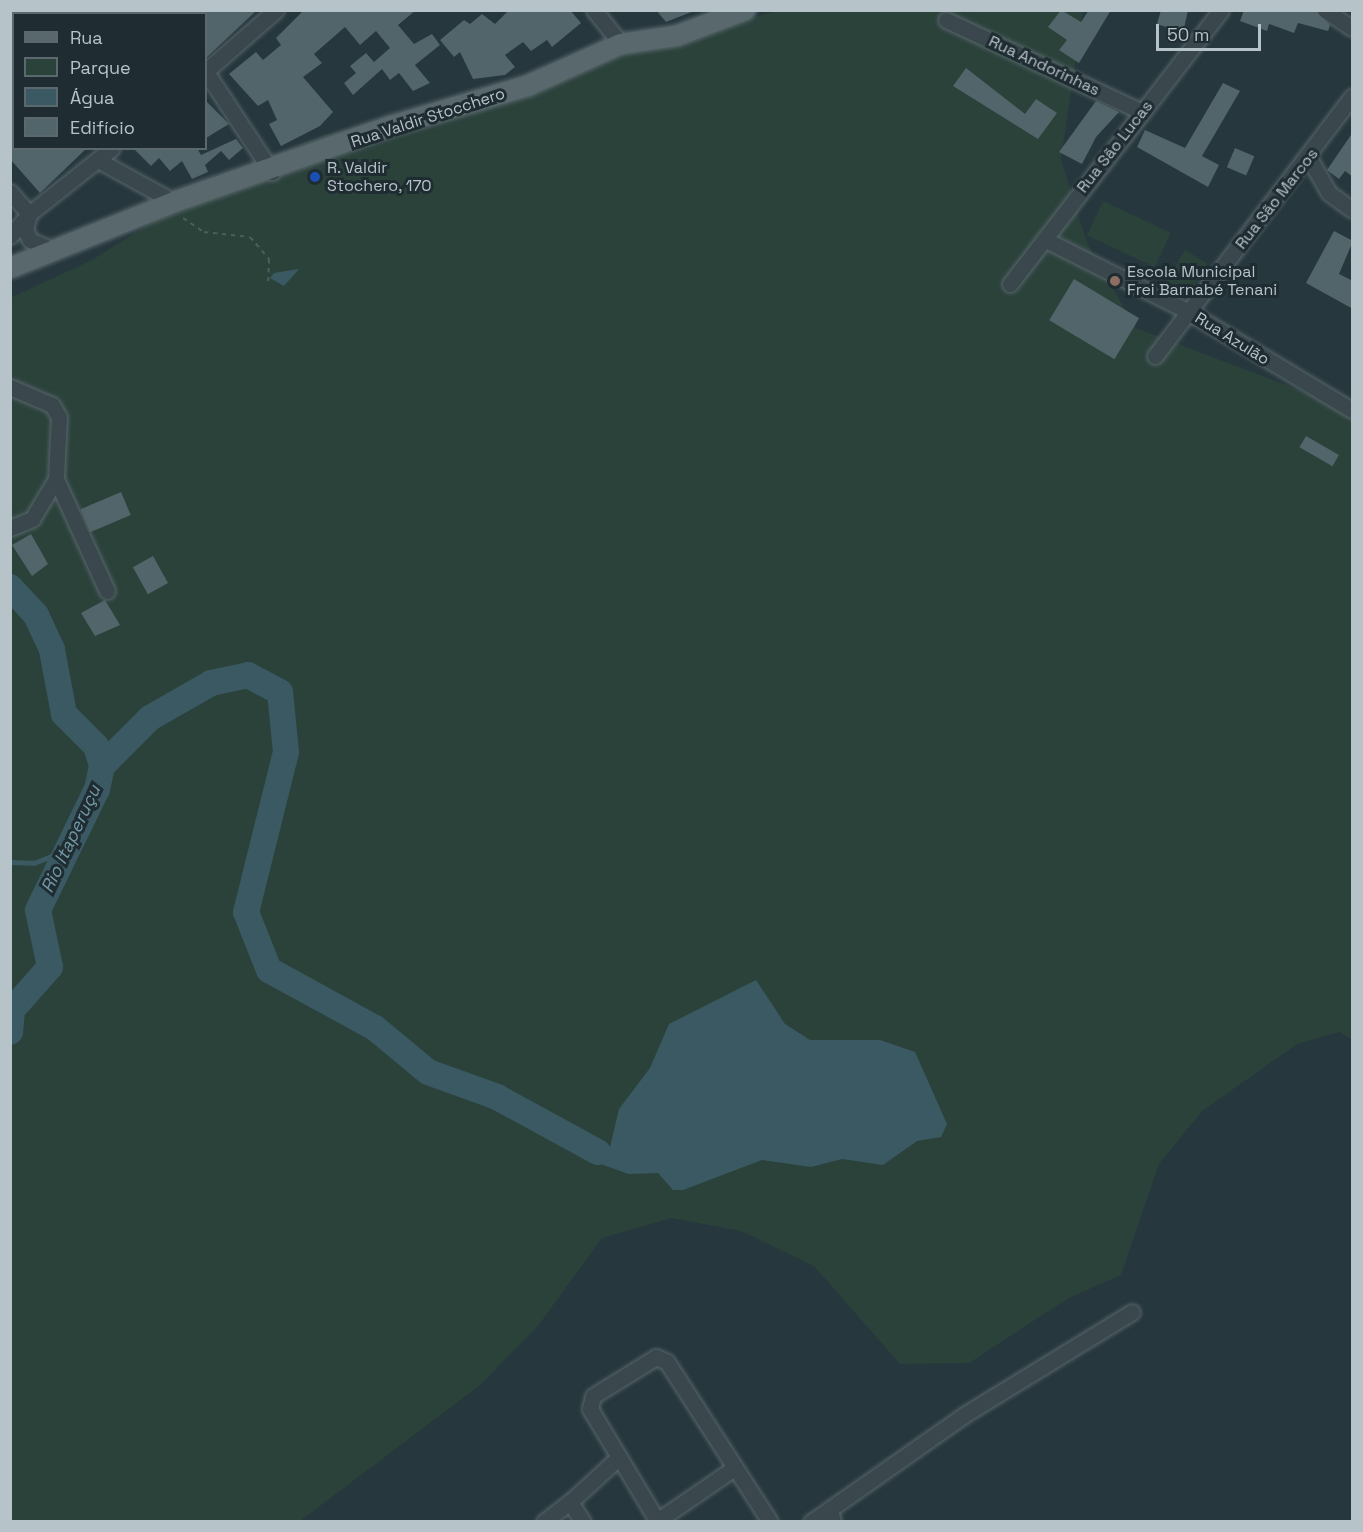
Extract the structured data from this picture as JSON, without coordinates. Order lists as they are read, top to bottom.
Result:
{
  "streets": {
    "main road": ["Rua Valdir Stocchero"],
    "street": [
      "Rua Andorinhas",
      "Rua São Lucas",
      "Rua São Marcos",
      "Rua Azulão"
    ]
  },
  "crossings": [
    ["Rua Andorinhas", "Rua São Lucas"],
    ["Rua São Lucas", "Rua Azulão"],
    ["Rua São Marcos", "Rua Azulão"]
  ],
  "water": ["Rio Itaperuçu"],
  "places": ["R. Valdir Stochero, 170", "Escola Municipal Frei Barnabé Tenani"],
  "legend": [
    "Rua",
    "Parque",
    "Água",
    "Edifício"
  ],
  "scale_bar": "50 m"
}
